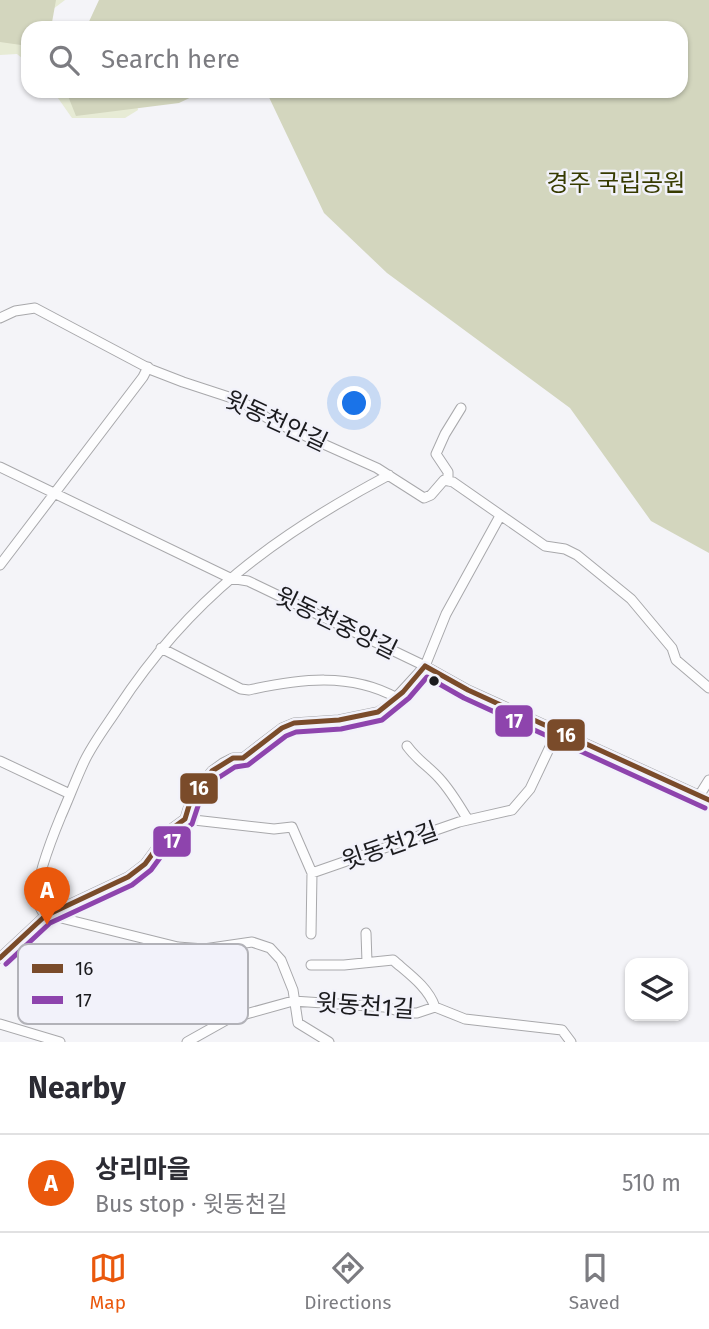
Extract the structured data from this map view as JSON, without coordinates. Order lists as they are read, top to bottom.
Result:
{
  "streets": {
    "street": [
      "윗동천안길",
      "윗동천중앙길",
      "윗동천2길",
      "윗동천1길"
    ]
  },
  "crossings": [
    ["윗동천중앙길", "윗동천2길"]
  ],
  "parks": ["경주 국립공원"],
  "lines": ["transit line 16", "transit line 17"],
  "legend": ["16", "17"],
  "page": {
    "search": "Search here",
    "pins": "A",
    "heading": "Nearby",
    "list": [
      {
        "mark": "A",
        "name": "상리마을",
        "note": "Bus stop · 윗동천길",
        "value": "510 m"
      }
    ],
    "nav": ["Map", "Directions", "Saved"]
  }
}
